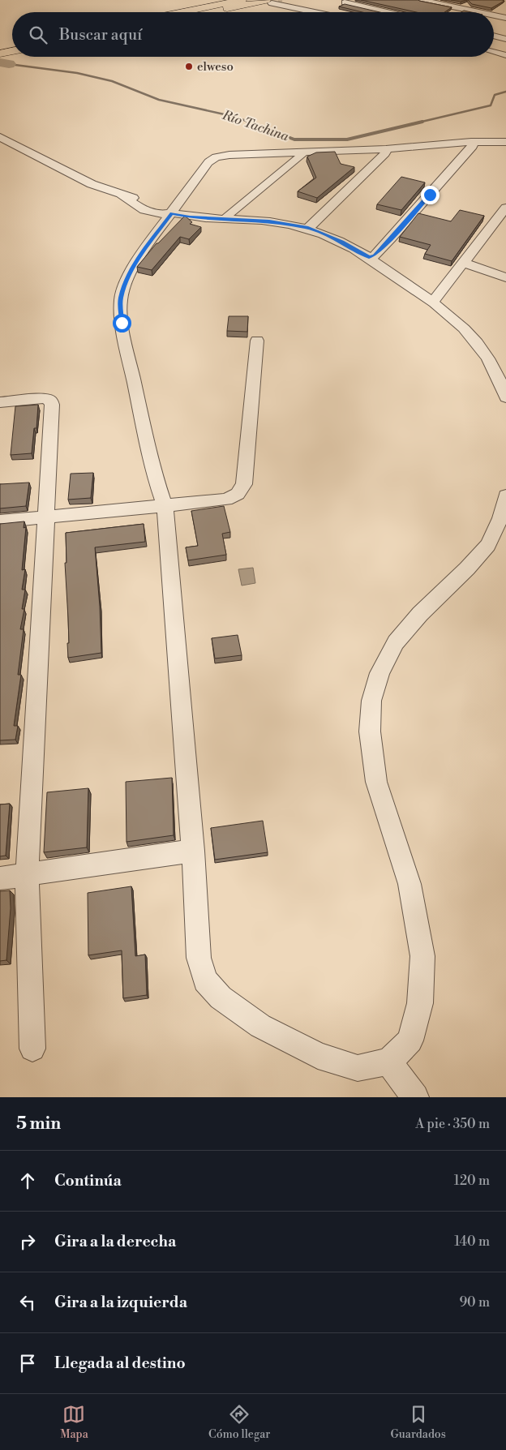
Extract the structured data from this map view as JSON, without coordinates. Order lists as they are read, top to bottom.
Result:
{
  "water": ["Río Tachina"],
  "places": ["elweso"],
  "page": {
    "search": "Buscar aquí",
    "heading": ["5 min", "A pie · 350 m"],
    "list": [
      ["Continúa", "120 m"],
      ["Gira a la derecha", "140 m"],
      ["Gira a la izquierda", "90 m"],
      "Llegada al destino"
    ],
    "nav": ["Mapa", "Cómo llegar", "Guardados"]
  }
}
